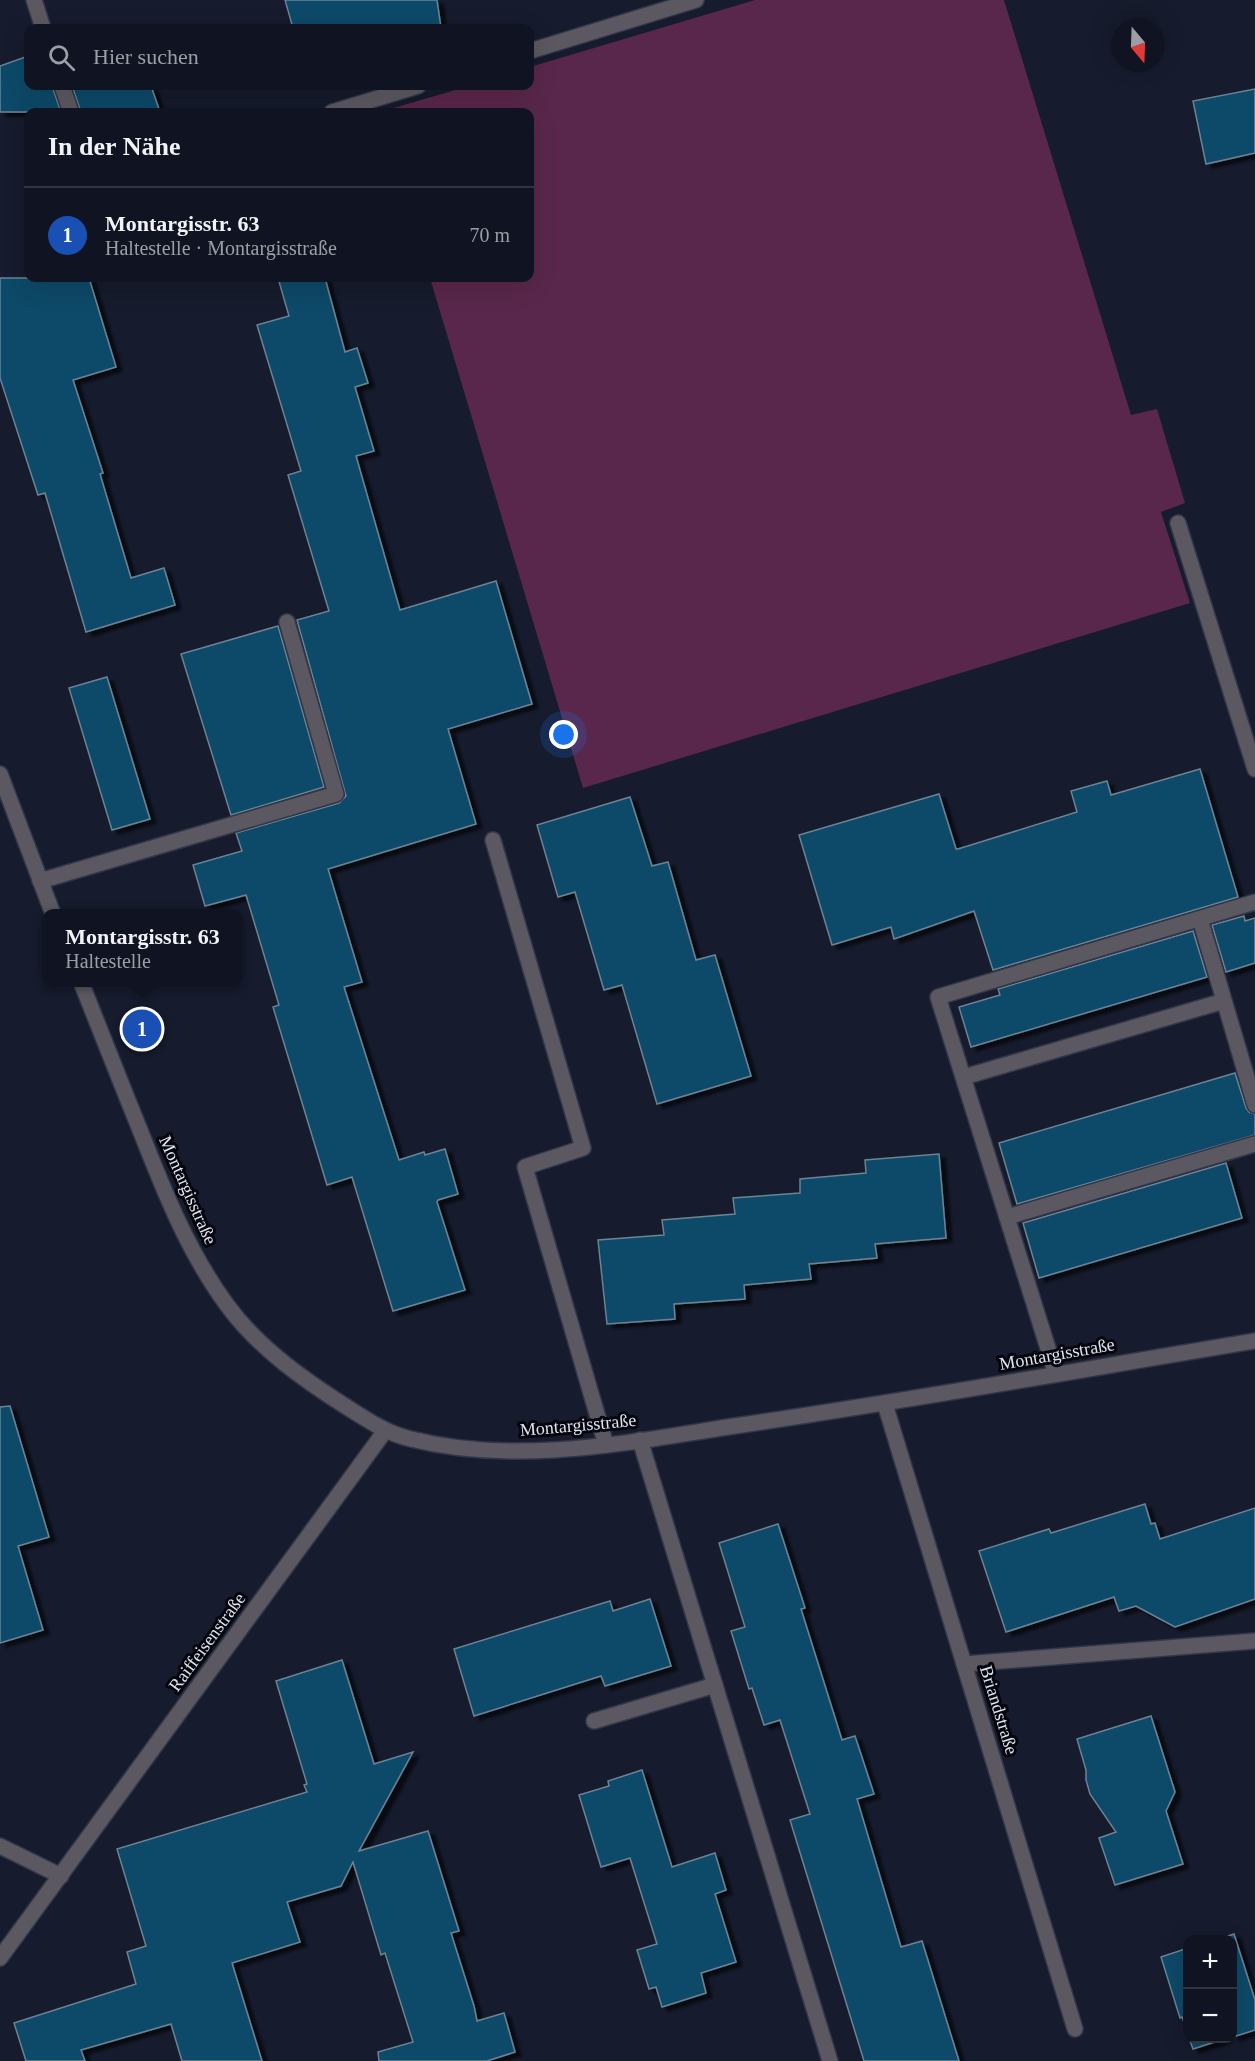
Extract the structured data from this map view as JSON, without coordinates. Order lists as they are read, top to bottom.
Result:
{
  "streets": {
    "street": ["Montargisstraße", "Raiffeisenstraße", "Briandstraße"]
  },
  "crossings": [
    ["Montargisstraße", "Raiffeisenstraße"],
    ["Montargisstraße", "Briandstraße"]
  ],
  "north": "bottom",
  "page": {
    "search": "Hier suchen",
    "heading": "In der Nähe",
    "list": [
      {
        "mark": "1",
        "name": "Montargisstr. 63",
        "note": "Haltestelle · Montargisstraße",
        "value": "70 m"
      }
    ],
    "popup": ["Montargisstr. 63", "Haltestelle"],
    "pins": "1",
    "map_buttons": ["+", "−"]
  }
}
